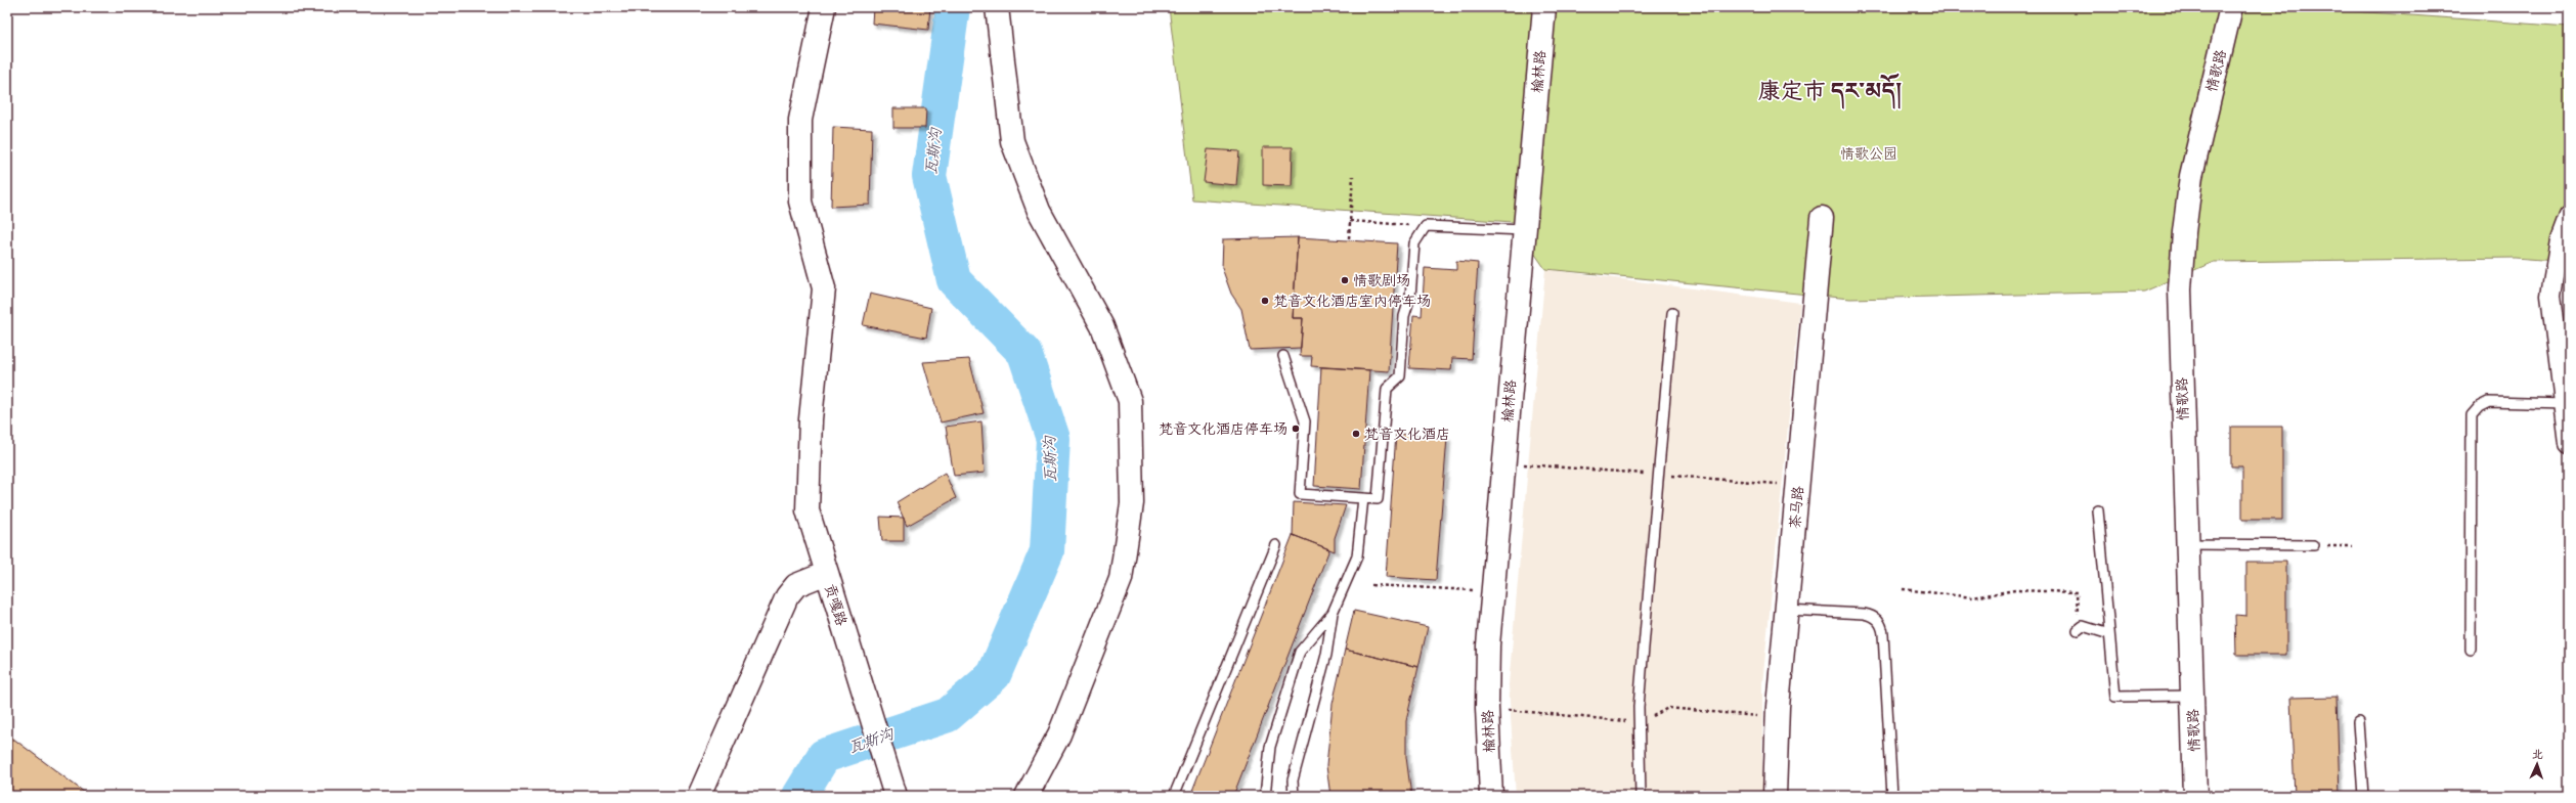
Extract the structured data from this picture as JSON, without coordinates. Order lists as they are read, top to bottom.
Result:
{
  "streets": {
    "street": [
      "情歌路",
      "榆林路",
      "茶马路",
      "贡嘎路"
    ]
  },
  "districts": ["康定市 དར་མདོ།"],
  "water": ["瓦斯沟"],
  "parks": ["情歌公园"],
  "places": [
    "情歌剧场",
    "梵音文化酒店室内停车场",
    "梵音文化酒店停车场",
    "梵音文化酒店"
  ],
  "north": "top"
}
